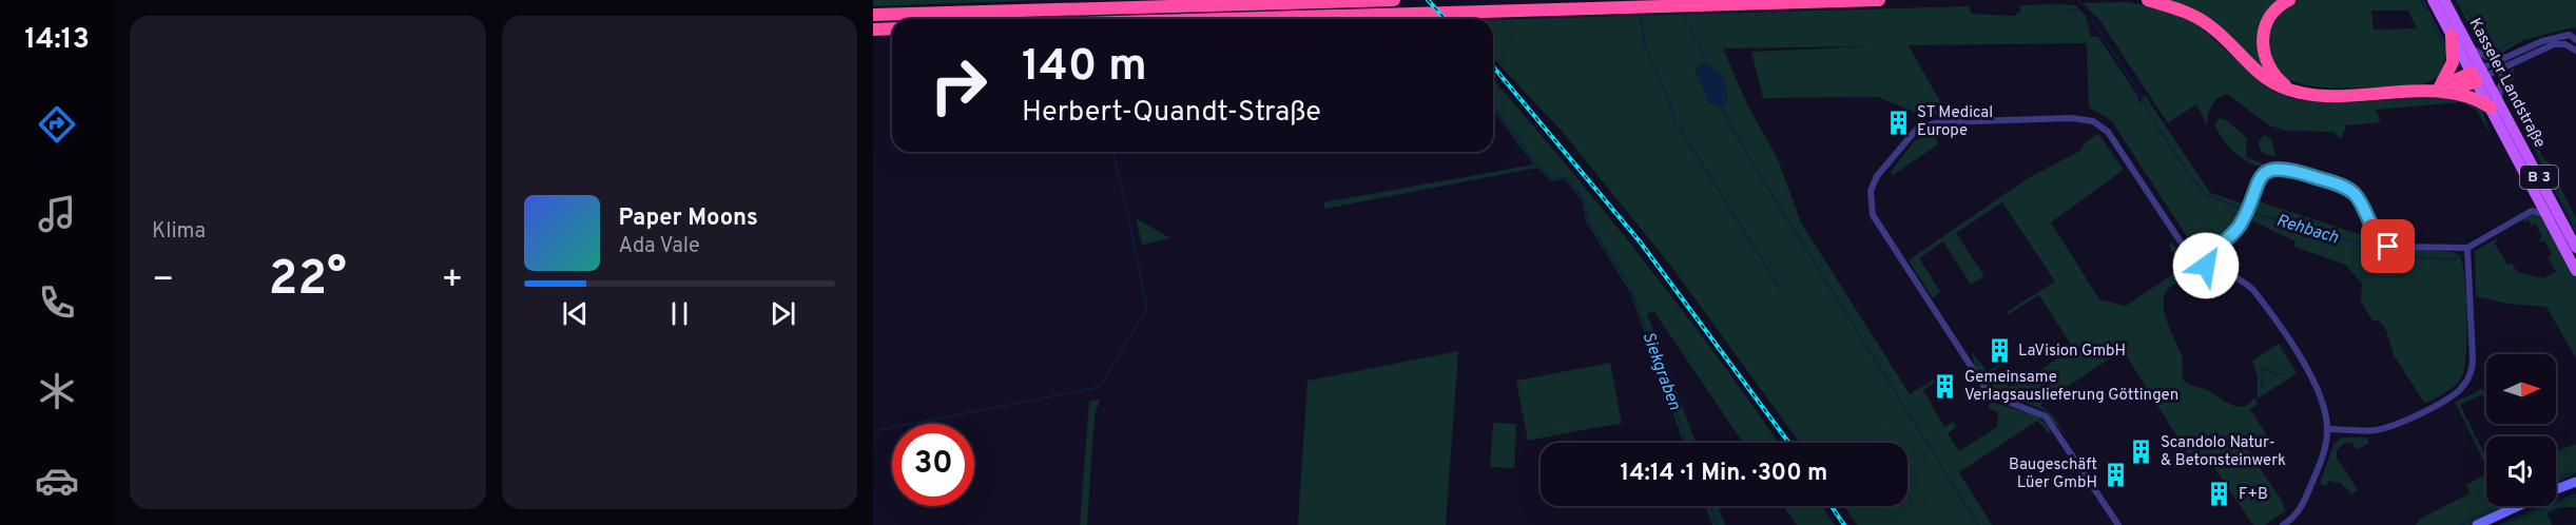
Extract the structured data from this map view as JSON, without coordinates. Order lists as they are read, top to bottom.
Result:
{
  "streets": {
    "main road": ["Kasseler Landstraße", "B 3"]
  },
  "water": ["Rehbach", "Siekgraben"],
  "places": {
    "building": [
      "ST Medical Europe",
      "LaVision GmbH",
      "Gemeinsame Verlagsauslieferung Göttingen",
      "Scandolo Natur- & Betonsteinwerk",
      "Baugeschäft Lüer GmbH",
      "F+B"
    ]
  },
  "north": "right",
  "page": {
    "tabs": "14:13",
    "tile": "Klima",
    "turn": ["140 m", "Herbert-Quandt-Straße"],
    "song": ["Paper Moons", "Ada Vale"],
    "heat": ["−", "22°", "+"],
    "limit": "30",
    "trip": "14:14 · 1 Min. · 300 m"
  }
}
